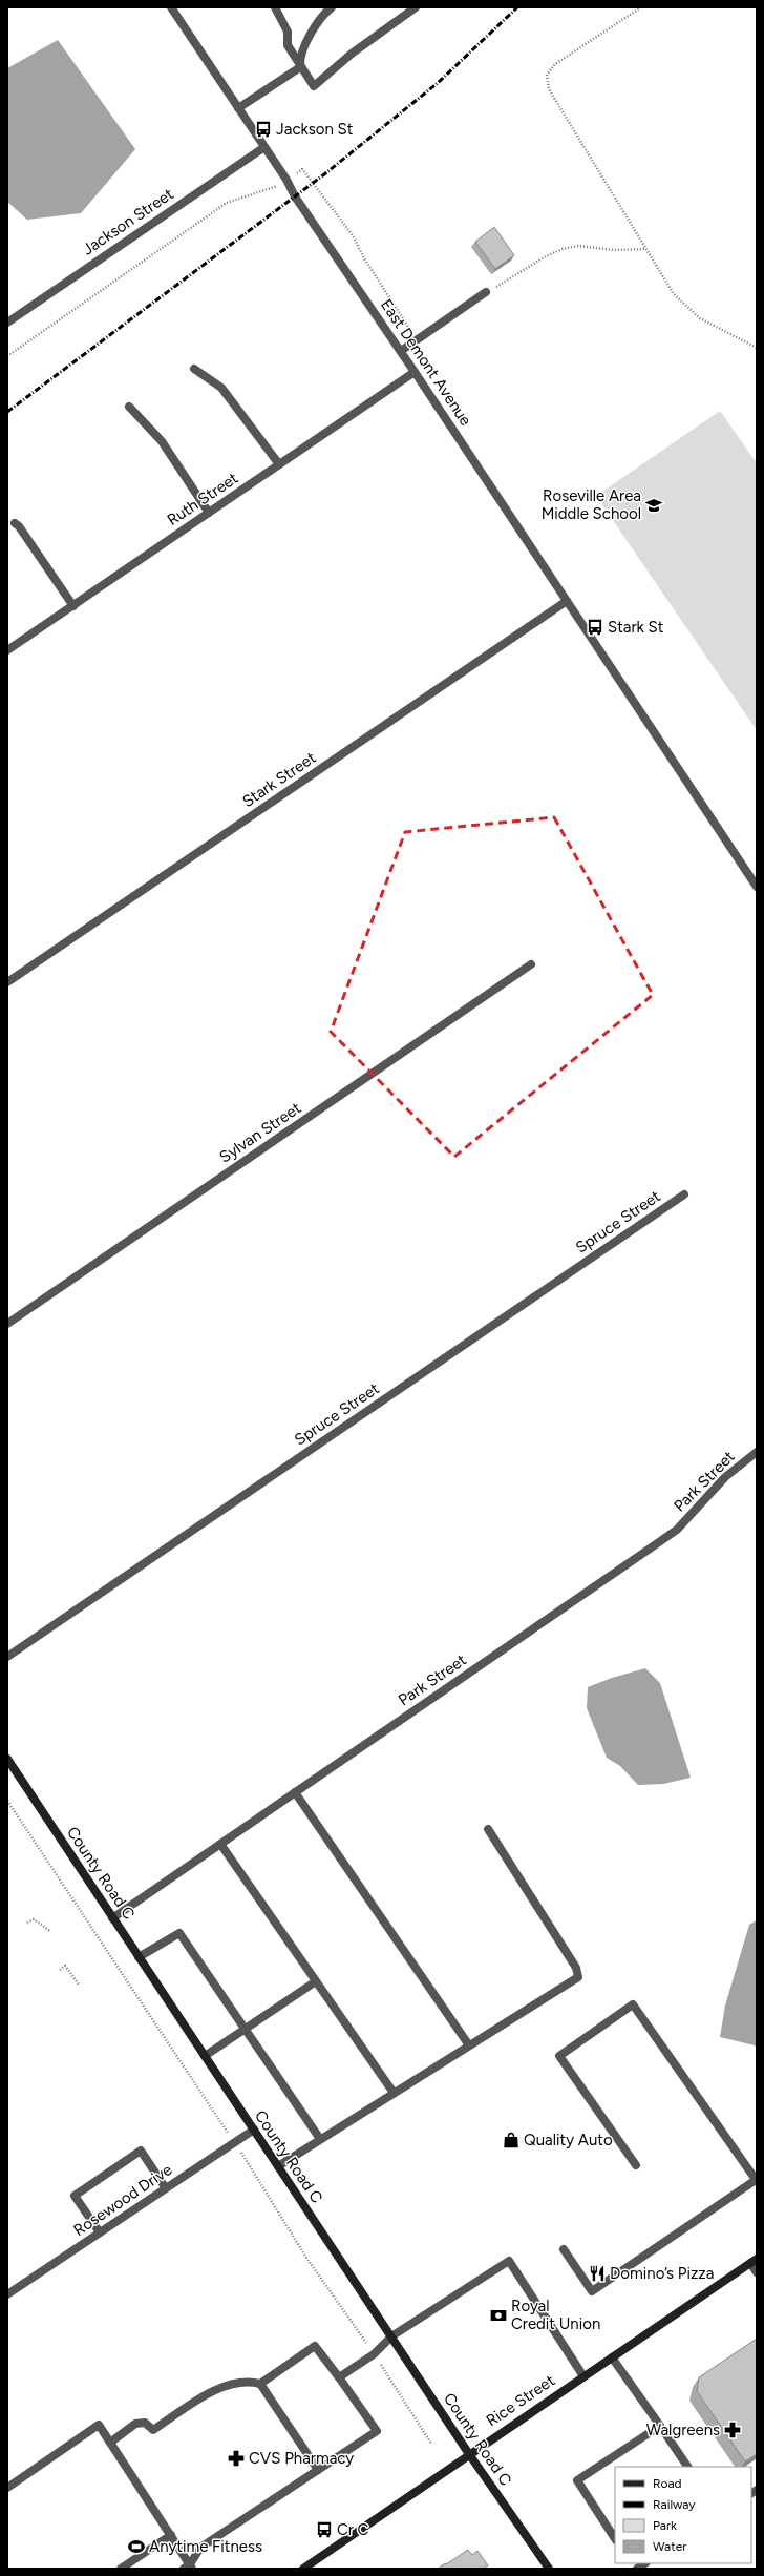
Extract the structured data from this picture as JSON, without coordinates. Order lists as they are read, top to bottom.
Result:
{
  "streets": {
    "main road": ["County Road C", "Rice Street"],
    "street": [
      "Jackson Street",
      "East Demont Avenue",
      "Ruth Street",
      "Stark Street",
      "Sylvan Street",
      "Spruce Street",
      "Park Street",
      "Rosewood Drive"
    ]
  },
  "crossings": [
    ["Jackson Street", "East Demont Avenue"],
    ["East Demont Avenue", "Ruth Street"],
    ["East Demont Avenue", "Stark Street"],
    ["Park Street", "County Road C"],
    ["County Road C", "Rosewood Drive"],
    ["County Road C", "Rice Street"]
  ],
  "places": {
    "bus stop": ["Jackson St", "Stark St", "Cr C"],
    "school or university": ["Roseville Area Middle School"],
    "shop": ["Quality Auto"],
    "restaurant": ["Domino’s Pizza"],
    "bank": ["Royal Credit Union"],
    "pharmacy": ["Walgreens", "CVS Pharmacy"],
    "sports": ["Anytime Fitness"]
  },
  "legend": [
    "Road",
    "Railway",
    "Park",
    "Water"
  ]
}
